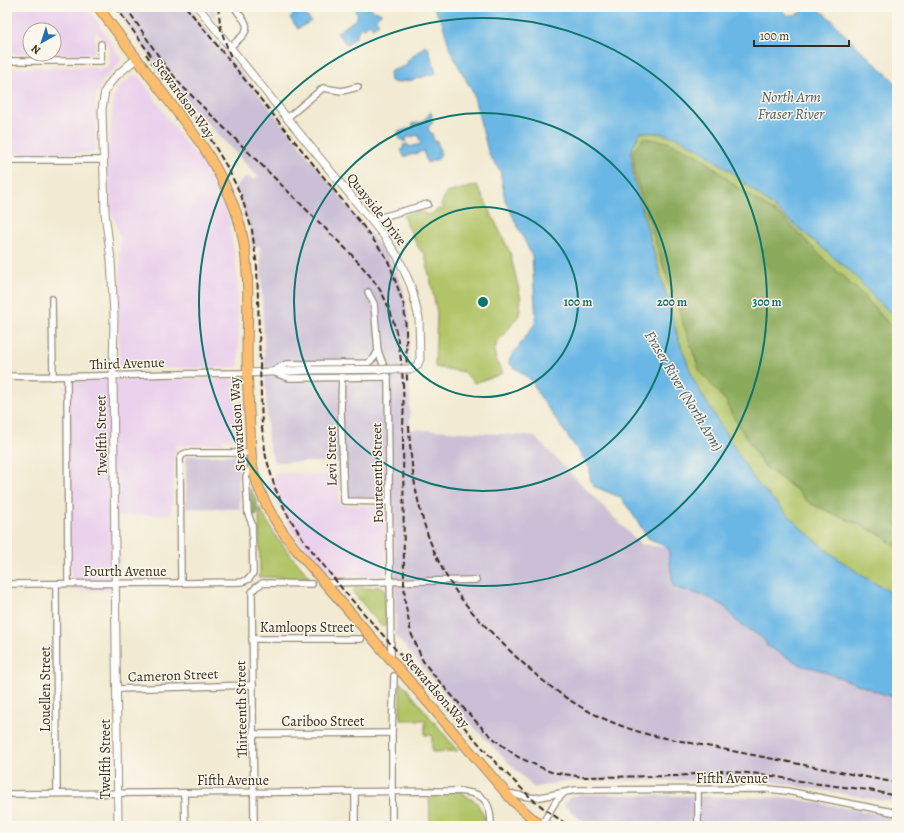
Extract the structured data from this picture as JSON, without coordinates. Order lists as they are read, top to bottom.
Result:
{
  "streets": {
    "main road": ["Stewardson Way"],
    "street": [
      "Quayside Drive",
      "Third Avenue",
      "Twelfth Street",
      "Levi Street",
      "Fourteenth Street",
      "Fourth Avenue",
      "Kamloops Street",
      "Cameron Street",
      "Louellen Street",
      "Thirteenth Street",
      "Cariboo Street",
      "Fifth Avenue"
    ]
  },
  "crossings": [
    ["Stewardson Way", "Quayside Drive"],
    ["Stewardson Way", "Third Avenue"],
    ["Stewardson Way", "Twelfth Street"],
    ["Stewardson Way", "Fourteenth Street"],
    ["Stewardson Way", "Fourth Avenue"],
    ["Stewardson Way", "Fifth Avenue"],
    ["Quayside Drive", "Third Avenue"],
    ["Third Avenue", "Twelfth Street"],
    ["Twelfth Street", "Fourth Avenue"],
    ["Twelfth Street", "Cameron Street"],
    ["Twelfth Street", "Fifth Avenue"],
    ["Levi Street", "Fourteenth Street"],
    ["Fourth Avenue", "Louellen Street"],
    ["Kamloops Street", "Thirteenth Street"],
    ["Cameron Street", "Thirteenth Street"],
    ["Louellen Street", "Fifth Avenue"],
    ["Thirteenth Street", "Cariboo Street"],
    ["Thirteenth Street", "Fifth Avenue"]
  ],
  "water": ["North Arm Fraser River", "Fraser River (North Arm)"],
  "scale_bar": "100 m",
  "north": "bottom left",
  "rings": ["100 m", "200 m", "300 m"]
}
